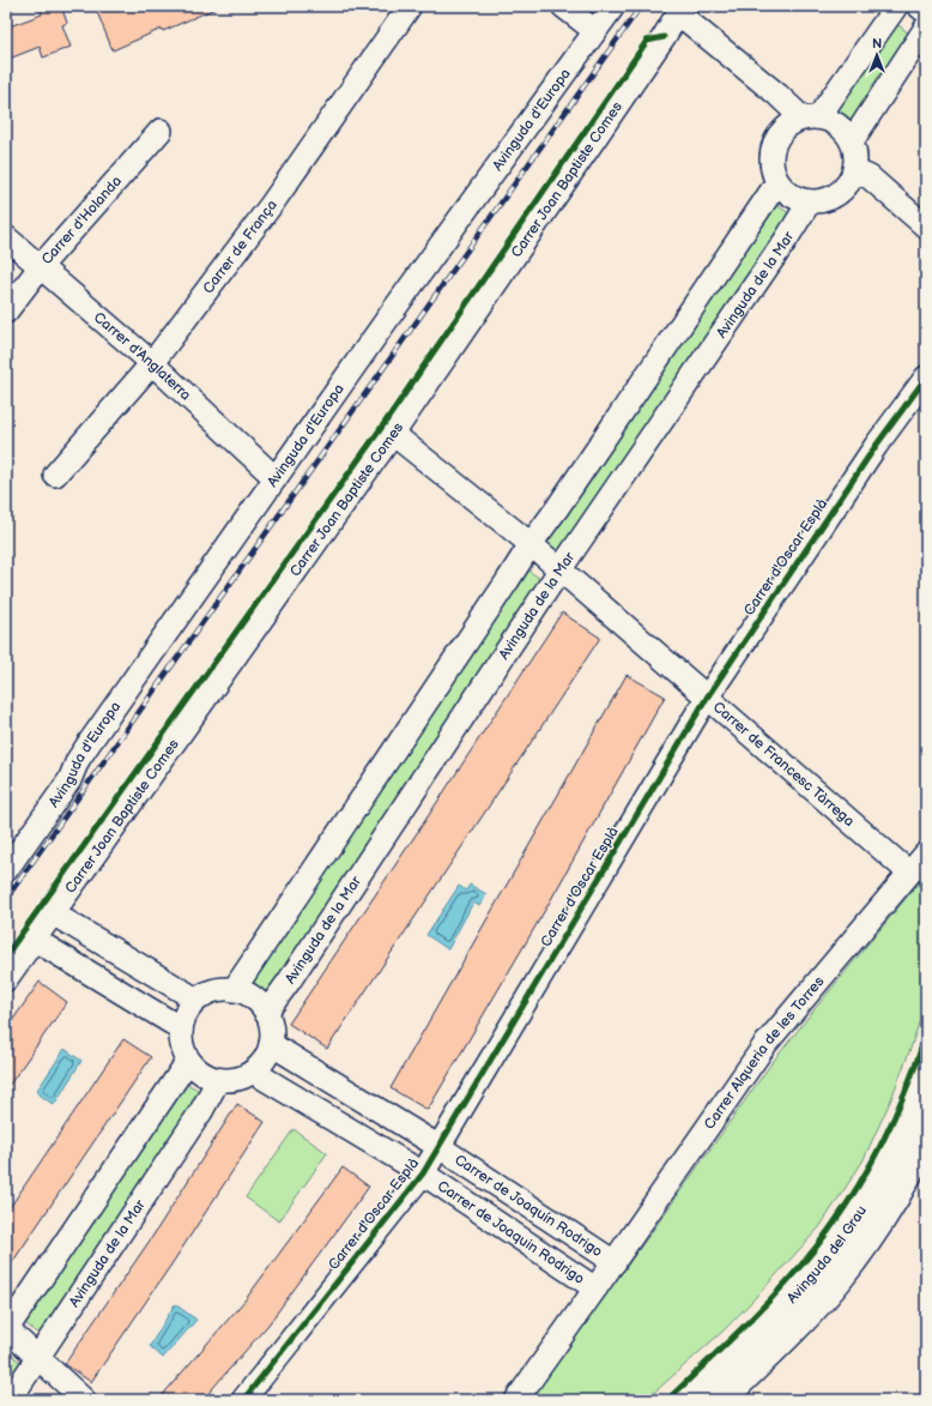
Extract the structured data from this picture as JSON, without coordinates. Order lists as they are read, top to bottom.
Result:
{
  "streets": {
    "main road": ["Avinguda del Grau"],
    "street": [
      "Avinguda d'Europa",
      "Carrer Joan Baptiste Comes",
      "Carrer d'Holanda",
      "Carrer de França",
      "Avinguda de la Mar",
      "Carrer d'Anglaterra",
      "Carrer d'Oscar Esplà",
      "Carrer de Francesc Tàrrega",
      "Carrer Alqueria de les Torres",
      "Carrer de Joaquín Rodrigo",
      "Carrer de Joaquin Rodrigo"
    ]
  },
  "crossings": [
    ["Avinguda d'Europa", "Carrer d'Anglaterra"],
    ["Carrer Joan Baptiste Comes", "Carrer de Francesc Tàrrega"],
    ["Carrer d'Holanda", "Carrer d'Anglaterra"],
    ["Carrer de França", "Carrer d'Anglaterra"],
    ["Avinguda de la Mar", "Carrer de Francesc Tàrrega"],
    ["Avinguda de la Mar", "Carrer de Joaquín Rodrigo"],
    ["Avinguda de la Mar", "Carrer de Joaquin Rodrigo"],
    ["Carrer d'Oscar Esplà", "Carrer de Francesc Tàrrega"],
    ["Carrer d'Oscar Esplà", "Carrer de Joaquín Rodrigo"],
    ["Carrer d'Oscar Esplà", "Carrer de Joaquin Rodrigo"],
    ["Carrer de Francesc Tàrrega", "Carrer Alqueria de les Torres"],
    ["Carrer Alqueria de les Torres", "Carrer de Joaquín Rodrigo"],
    ["Carrer Alqueria de les Torres", "Carrer de Joaquin Rodrigo"],
    ["Carrer de Joaquín Rodrigo", "Carrer de Joaquin Rodrigo"]
  ],
  "north": "top"
}
